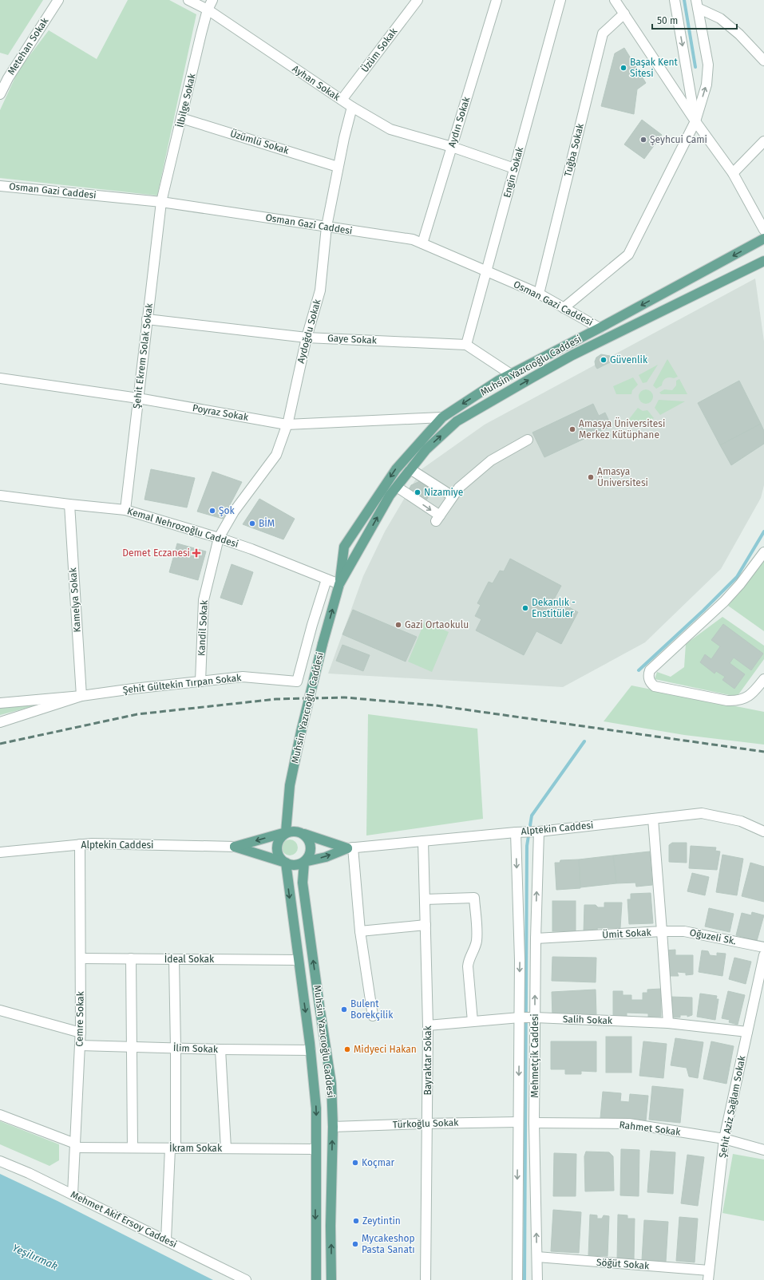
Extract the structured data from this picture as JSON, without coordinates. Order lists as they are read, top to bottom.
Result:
{
  "streets": {
    "main road": ["Muhsin Yazıcıoğlu Caddesi"],
    "street": [
      "Metehan Sokak",
      "Üzüm Sokak",
      "Ayhan Sokak",
      "İlbilge Sokak",
      "Aydın Sokak",
      "Üzümlü Sokak",
      "Tuğba Sokak",
      "Engin Sokak",
      "Osman Gazi Caddesi",
      "Aydoğdu Sokak",
      "Gaye Sokak",
      "Şehit Ekrem Solak Sokak",
      "Poyraz Sokak",
      "Kemal Nehrozoğlu Caddesi",
      "Kamelya Sokak",
      "Kandil Sokak",
      "Şehit Gültekin Tırpan Sokak",
      "Alptekin Caddesi",
      "Ümit Sokak",
      "Oğuzeli Sk.",
      "İdeal Sokak",
      "Cemre Sokak",
      "Salih Sokak",
      "İlim Sokak",
      "Mehmetçik Caddesi",
      "Bayraktar Sokak",
      "Şehit Aziz Sağlam Sokak",
      "Türkoğlu Sokak",
      "Rahmet Sokak",
      "İkram Sokak",
      "Mehmet Akif Ersoy Caddesi",
      "Söğüt Sokak"
    ]
  },
  "crossings": [
    ["Üzüm Sokak", "Ayhan Sokak"],
    ["Ayhan Sokak", "İlbilge Sokak"],
    ["Ayhan Sokak", "Aydın Sokak"],
    ["Ayhan Sokak", "Engin Sokak"],
    ["Ayhan Sokak", "Aydoğdu Sokak"],
    ["İlbilge Sokak", "Üzümlü Sokak"],
    ["İlbilge Sokak", "Osman Gazi Caddesi"],
    ["İlbilge Sokak", "Şehit Ekrem Solak Sokak"],
    ["Aydın Sokak", "Osman Gazi Caddesi"],
    ["Üzümlü Sokak", "Aydoğdu Sokak"],
    ["Tuğba Sokak", "Osman Gazi Caddesi"],
    ["Engin Sokak", "Osman Gazi Caddesi"],
    ["Engin Sokak", "Gaye Sokak"],
    ["Osman Gazi Caddesi", "Aydoğdu Sokak"],
    ["Osman Gazi Caddesi", "Şehit Ekrem Solak Sokak"],
    ["Osman Gazi Caddesi", "Muhsin Yazıcıoğlu Caddesi"],
    ["Aydoğdu Sokak", "Gaye Sokak"],
    ["Aydoğdu Sokak", "Poyraz Sokak"],
    ["Aydoğdu Sokak", "Kemal Nehrozoğlu Caddesi"],
    ["Aydoğdu Sokak", "Kandil Sokak"],
    ["Gaye Sokak", "Şehit Ekrem Solak Sokak"],
    ["Şehit Ekrem Solak Sokak", "Poyraz Sokak"],
    ["Şehit Ekrem Solak Sokak", "Kemal Nehrozoğlu Caddesi"],
    ["Muhsin Yazıcıoğlu Caddesi", "Poyraz Sokak"],
    ["Muhsin Yazıcıoğlu Caddesi", "Kemal Nehrozoğlu Caddesi"],
    ["Muhsin Yazıcıoğlu Caddesi", "İdeal Sokak"],
    ["Muhsin Yazıcıoğlu Caddesi", "İlim Sokak"],
    ["Muhsin Yazıcıoğlu Caddesi", "Türkoğlu Sokak"],
    ["Muhsin Yazıcıoğlu Caddesi", "İkram Sokak"],
    ["Kemal Nehrozoğlu Caddesi", "Kamelya Sokak"],
    ["Kemal Nehrozoğlu Caddesi", "Kandil Sokak"],
    ["Kemal Nehrozoğlu Caddesi", "Şehit Gültekin Tırpan Sokak"],
    ["Kamelya Sokak", "Şehit Gültekin Tırpan Sokak"],
    ["Kandil Sokak", "Şehit Gültekin Tırpan Sokak"],
    ["Alptekin Caddesi", "Ümit Sokak"],
    ["Alptekin Caddesi", "Cemre Sokak"],
    ["Alptekin Caddesi", "Mehmetçik Caddesi"],
    ["Alptekin Caddesi", "Bayraktar Sokak"],
    ["Ümit Sokak", "Oğuzeli Sk."],
    ["Ümit Sokak", "Mehmetçik Caddesi"],
    ["İdeal Sokak", "Cemre Sokak"],
    ["Cemre Sokak", "İlim Sokak"],
    ["Cemre Sokak", "İkram Sokak"],
    ["Cemre Sokak", "Mehmet Akif Ersoy Caddesi"],
    ["Salih Sokak", "Mehmetçik Caddesi"],
    ["Salih Sokak", "Bayraktar Sokak"],
    ["Salih Sokak", "Şehit Aziz Sağlam Sokak"],
    ["Mehmetçik Caddesi", "Türkoğlu Sokak"],
    ["Mehmetçik Caddesi", "Rahmet Sokak"],
    ["Mehmetçik Caddesi", "Söğüt Sokak"],
    ["Bayraktar Sokak", "Türkoğlu Sokak"],
    ["Şehit Aziz Sağlam Sokak", "Rahmet Sokak"],
    ["Şehit Aziz Sağlam Sokak", "Söğüt Sokak"]
  ],
  "water": ["Yeşilırmak"],
  "places": {
    "other": [
      "Başak Kent Sitesi",
      "Şeyhcui Cami",
      "Güvenlik",
      "Amasya Üniversitesi Merkez Kütüphane",
      "Amasya Üniversitesi",
      "Nizamiye",
      "Şok",
      "BİM",
      "Dekanlık - Enstitüler",
      "Gazi Ortaokulu",
      "Bulent Borekçilik",
      "Midyeci Hakan",
      "Koçmar",
      "Zeytintin",
      "Mycakeshop Pasta Sanatı"
    ],
    "health": ["Demet Eczanesi"]
  },
  "scale_bar": "50 m"
}
